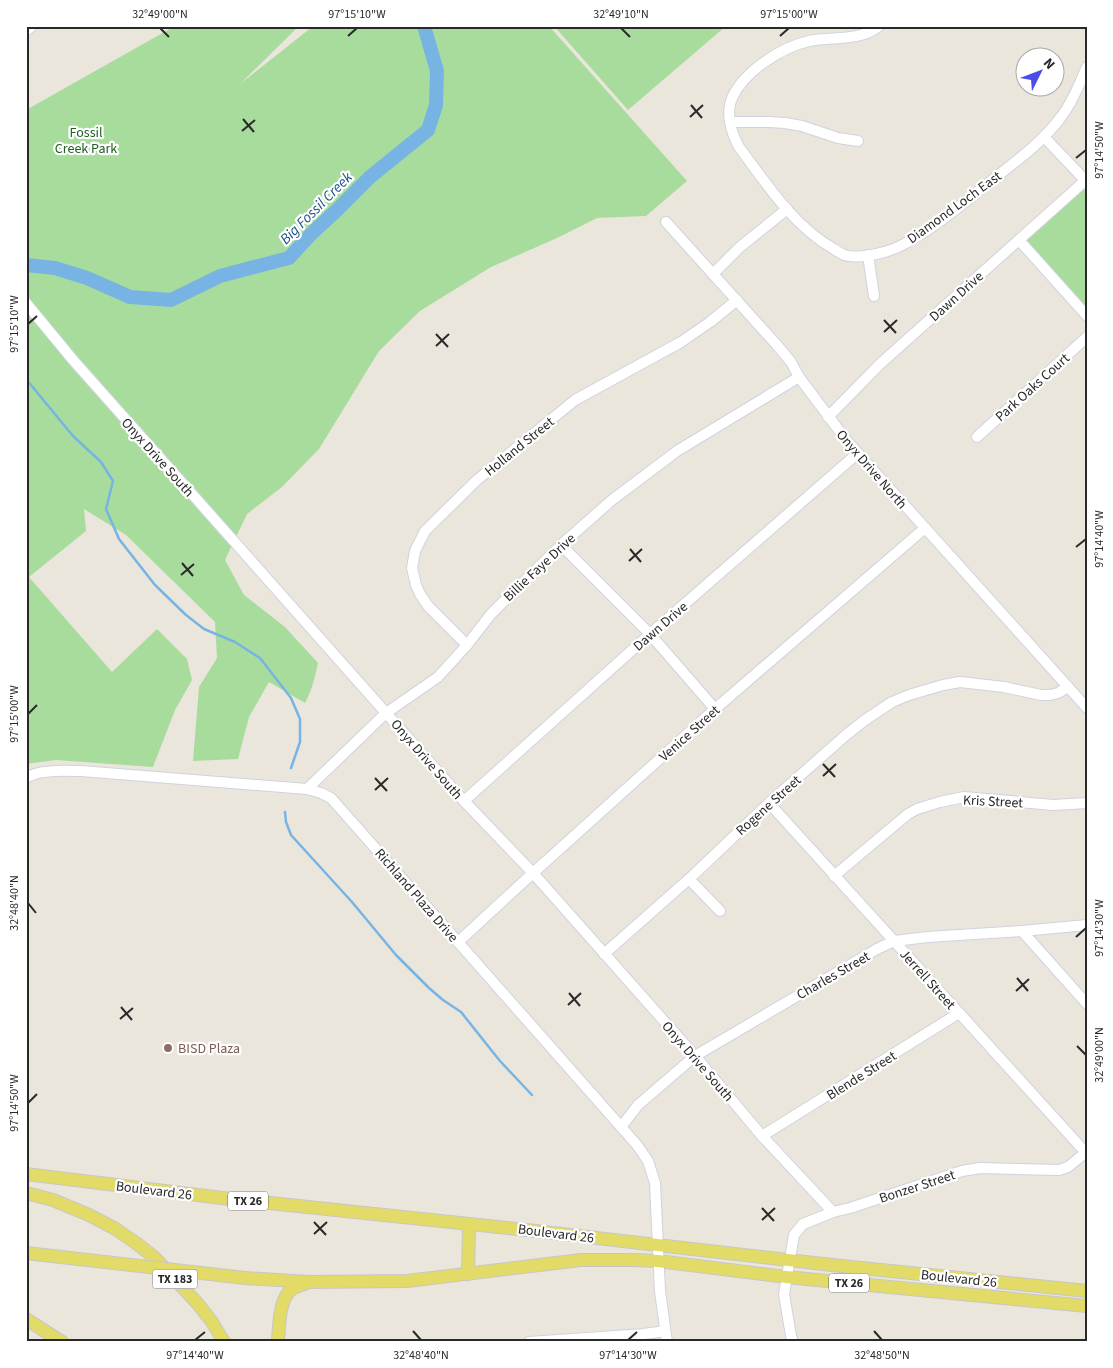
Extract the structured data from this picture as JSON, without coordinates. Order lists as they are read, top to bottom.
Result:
{
  "streets": {
    "main road": ["Boulevard 26", "TX 26", "TX 183"],
    "street": [
      "Diamond Loch East",
      "Dawn Drive",
      "Park Oaks Court",
      "Holland Street",
      "Onyx Drive South",
      "Onyx Drive North",
      "Billie Faye Drive",
      "Venice Street",
      "Kris Street",
      "Rogene Street",
      "Richland Plaza Drive",
      "Charles Street",
      "Jerrell Street",
      "Blende Street",
      "Bonzer Street"
    ]
  },
  "crossings": [
    ["Dawn Drive", "Onyx Drive South"],
    ["Dawn Drive", "Onyx Drive North"],
    ["Holland Street", "Onyx Drive North"],
    ["Holland Street", "Billie Faye Drive"],
    ["Onyx Drive South", "Billie Faye Drive"],
    ["Onyx Drive South", "Venice Street"],
    ["Onyx Drive South", "Rogene Street"],
    ["Onyx Drive South", "Charles Street"],
    ["Onyx Drive South", "Blende Street"],
    ["Onyx Drive South", "Bonzer Street"],
    ["Onyx Drive North", "Billie Faye Drive"],
    ["Onyx Drive North", "Venice Street"],
    ["Onyx Drive North", "Rogene Street"],
    ["Billie Faye Drive", "Richland Plaza Drive"],
    ["Venice Street", "Richland Plaza Drive"],
    ["Kris Street", "Jerrell Street"],
    ["Rogene Street", "Jerrell Street"],
    ["Richland Plaza Drive", "Charles Street"],
    ["Richland Plaza Drive", "Boulevard 26"],
    ["Charles Street", "Jerrell Street"],
    ["Jerrell Street", "Blende Street"],
    ["Jerrell Street", "Bonzer Street"],
    ["Bonzer Street", "Boulevard 26"]
  ],
  "water": ["Big Fossil Creek"],
  "parks": ["Fossil Creek Park"],
  "places": ["BISD Plaza"],
  "north": "top right",
  "coordinates": [
    "32°49'00\"N",
    "97°15'10\"W",
    "32°49'10\"N",
    "97°15'00\"W",
    "97°14'50\"W",
    "97°14'40\"W",
    "32°48'40\"N",
    "97°14'30\"W",
    "32°48'50\"N"
  ]
}
